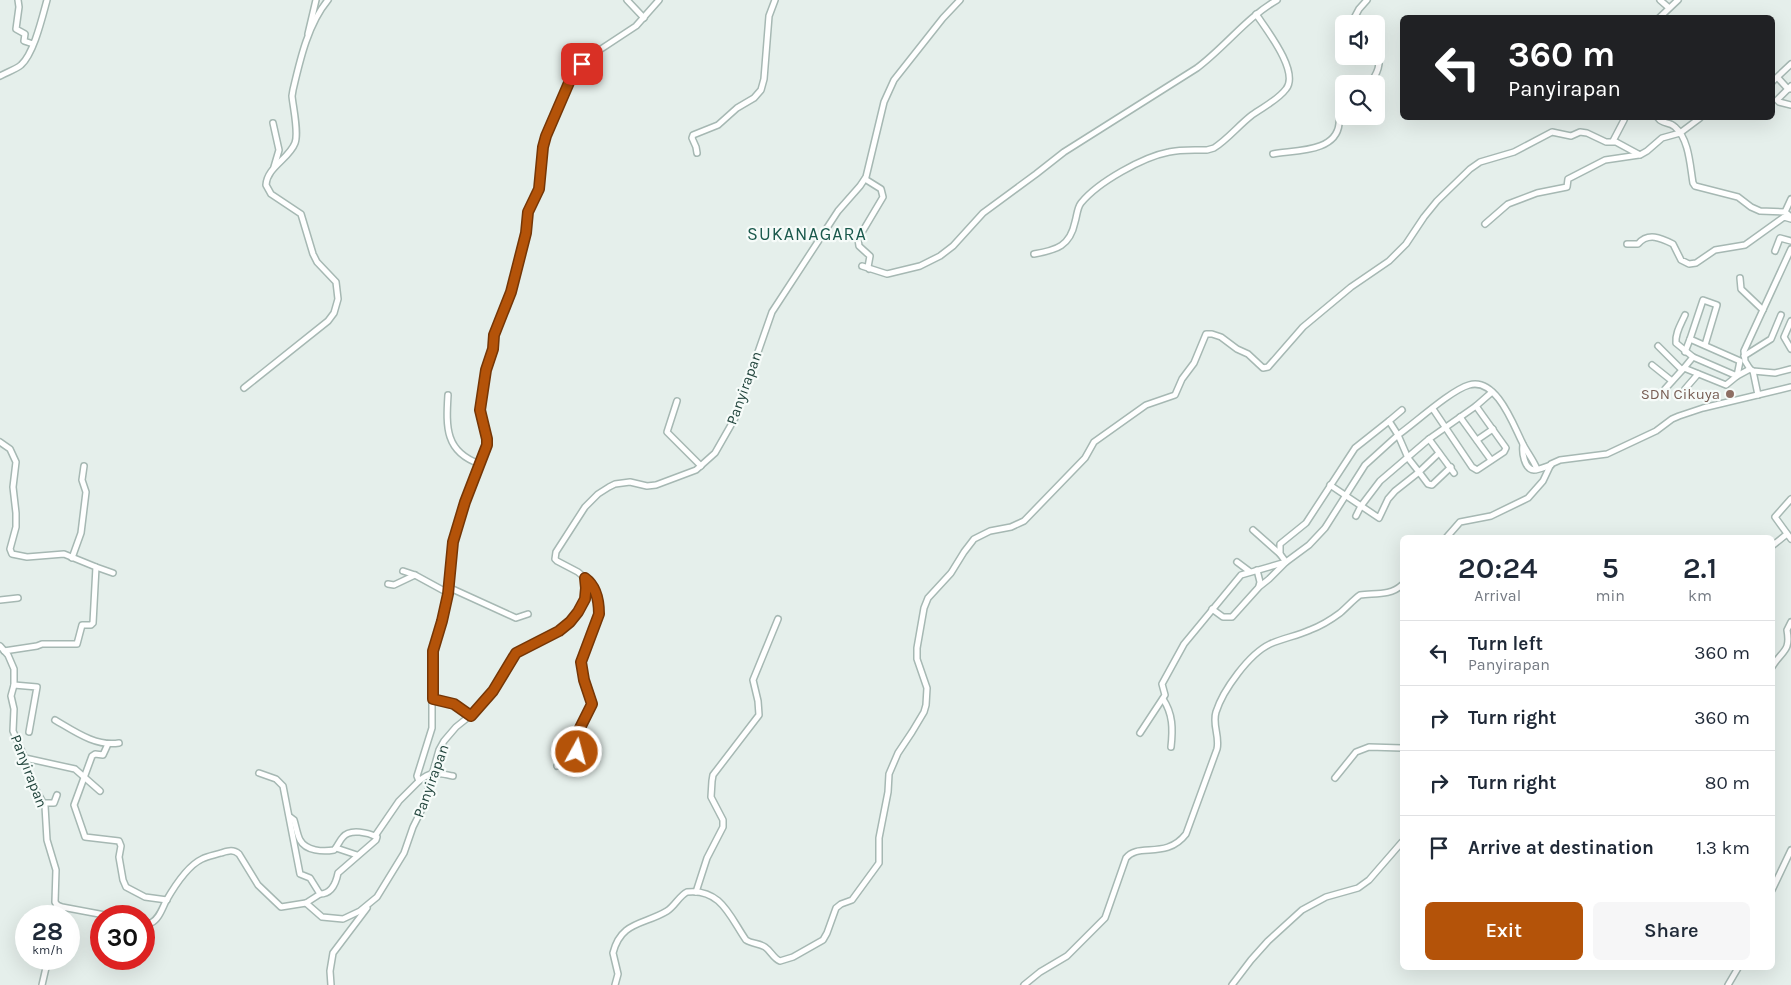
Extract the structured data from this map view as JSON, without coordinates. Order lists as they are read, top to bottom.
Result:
{
  "streets": {
    "street": ["Panyirapan"]
  },
  "districts": ["SUKANAGARA"],
  "places": ["SDN Cikuya"],
  "page": {
    "turn": ["360 m", "Panyirapan"],
    "eta": [
      "20:24",
      "Arrival",
      "5",
      "min",
      "2.1",
      "km"
    ],
    "list": [
      {
        "name": "Turn left",
        "note": "Panyirapan",
        "value": "360 m"
      },
      {
        "name": "Turn right",
        "value": "360 m"
      },
      {
        "name": "Turn right",
        "value": "80 m"
      },
      {
        "name": "Arrive at destination",
        "value": "1.3 km"
      }
    ],
    "buttons": ["Exit", "Share"],
    "speed": "28 km/h",
    "limit": "30"
  }
}
